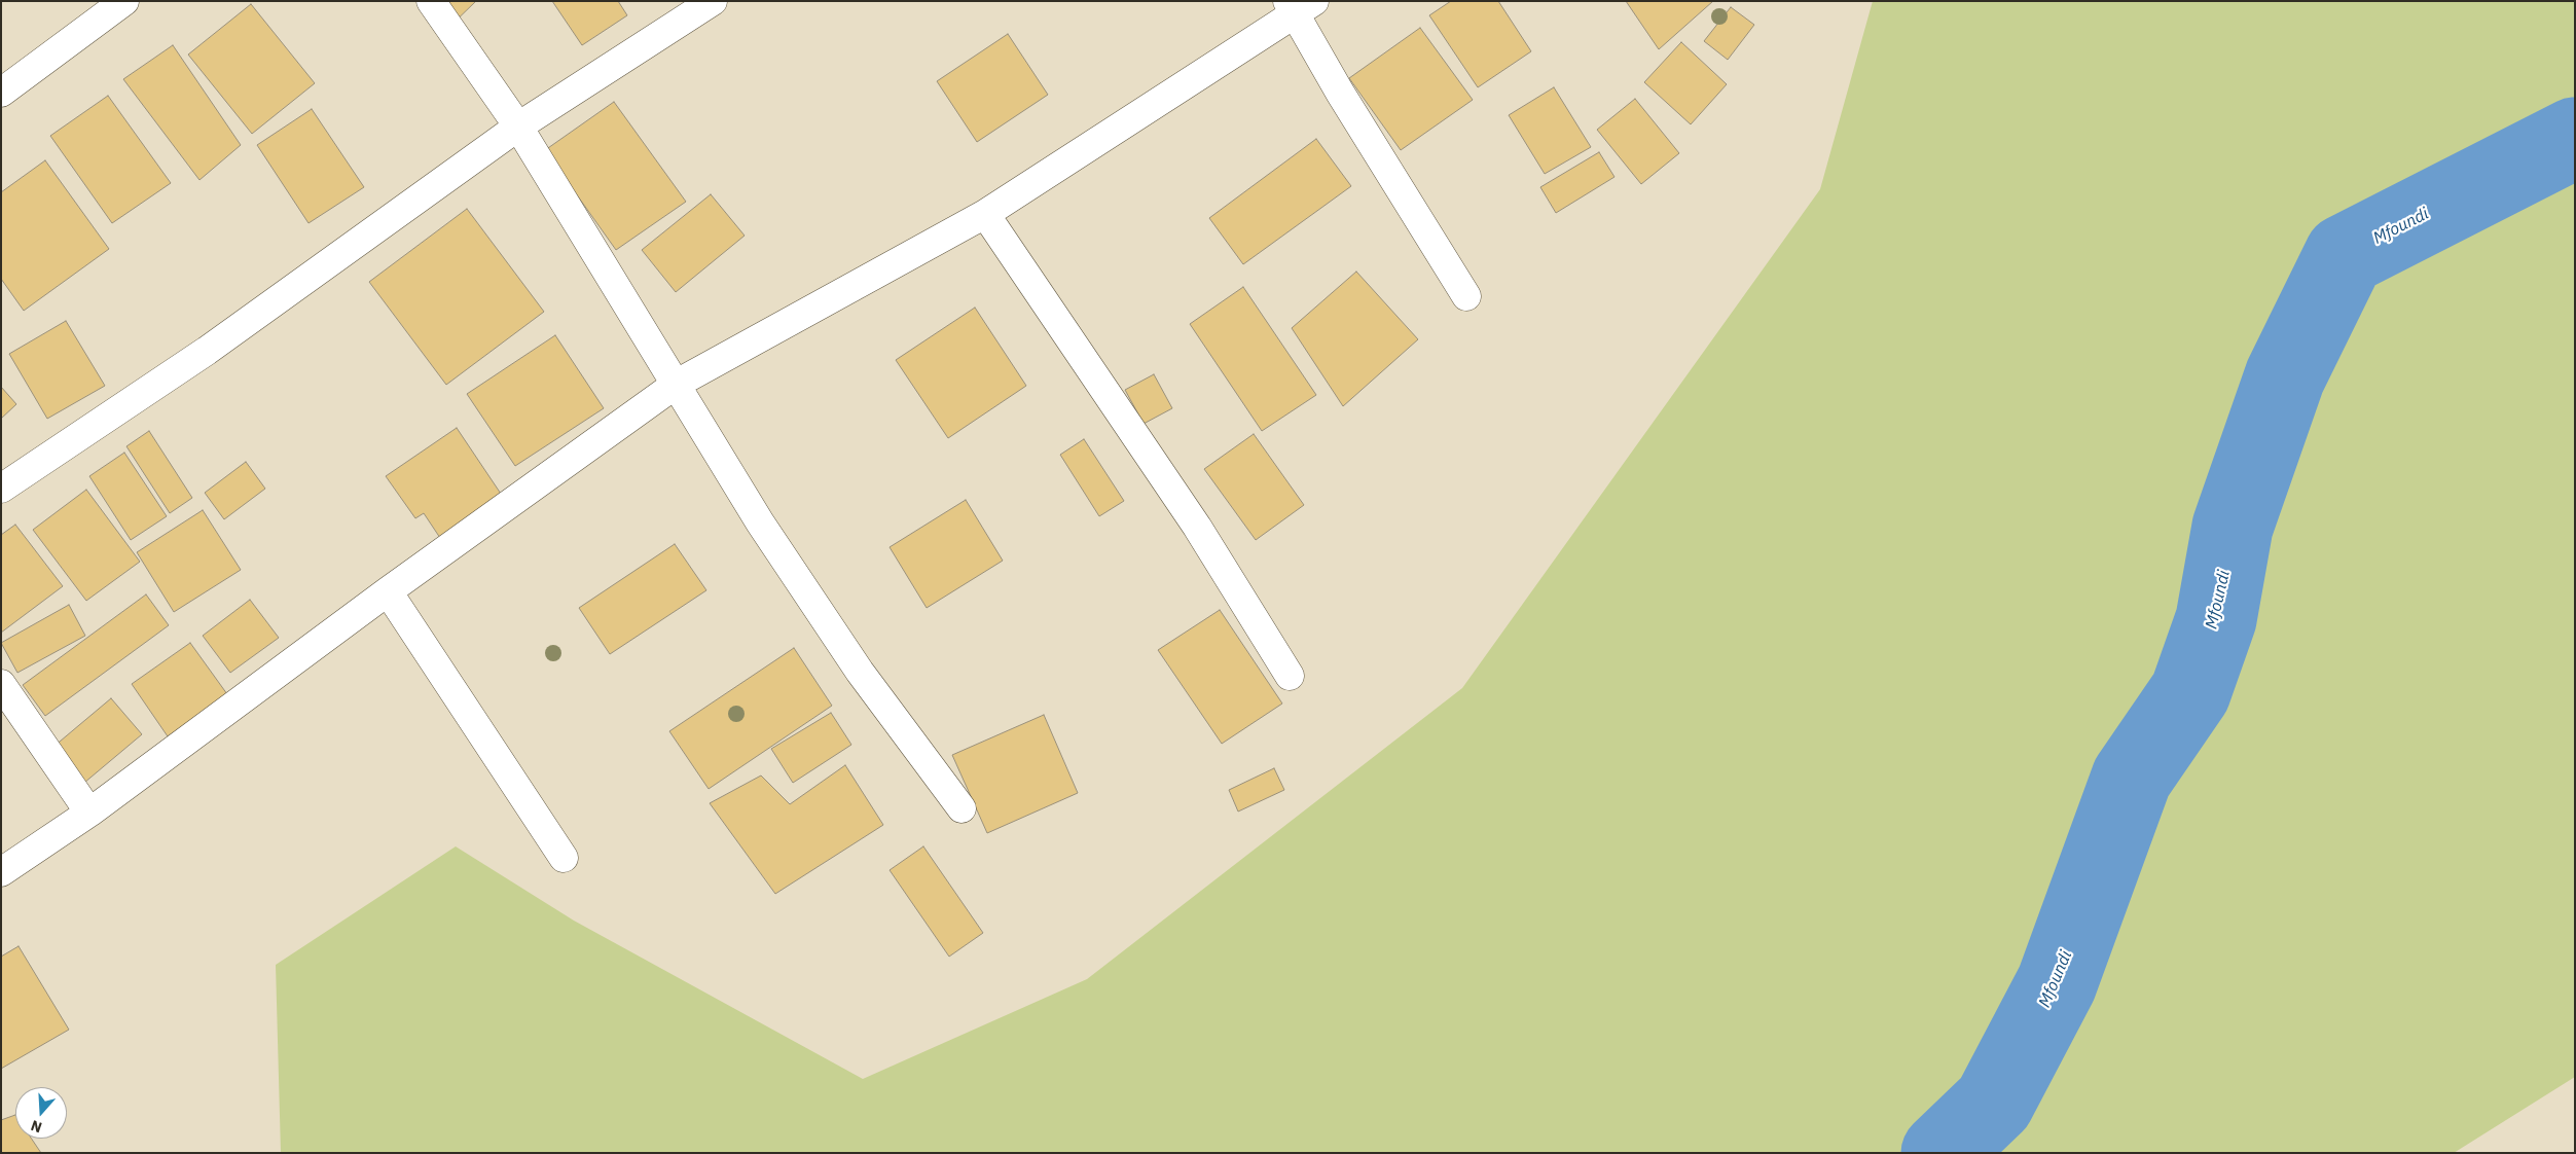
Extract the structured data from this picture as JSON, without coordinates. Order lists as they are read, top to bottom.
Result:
{
  "water": ["Mfoundi"],
  "north": "bottom"
}
